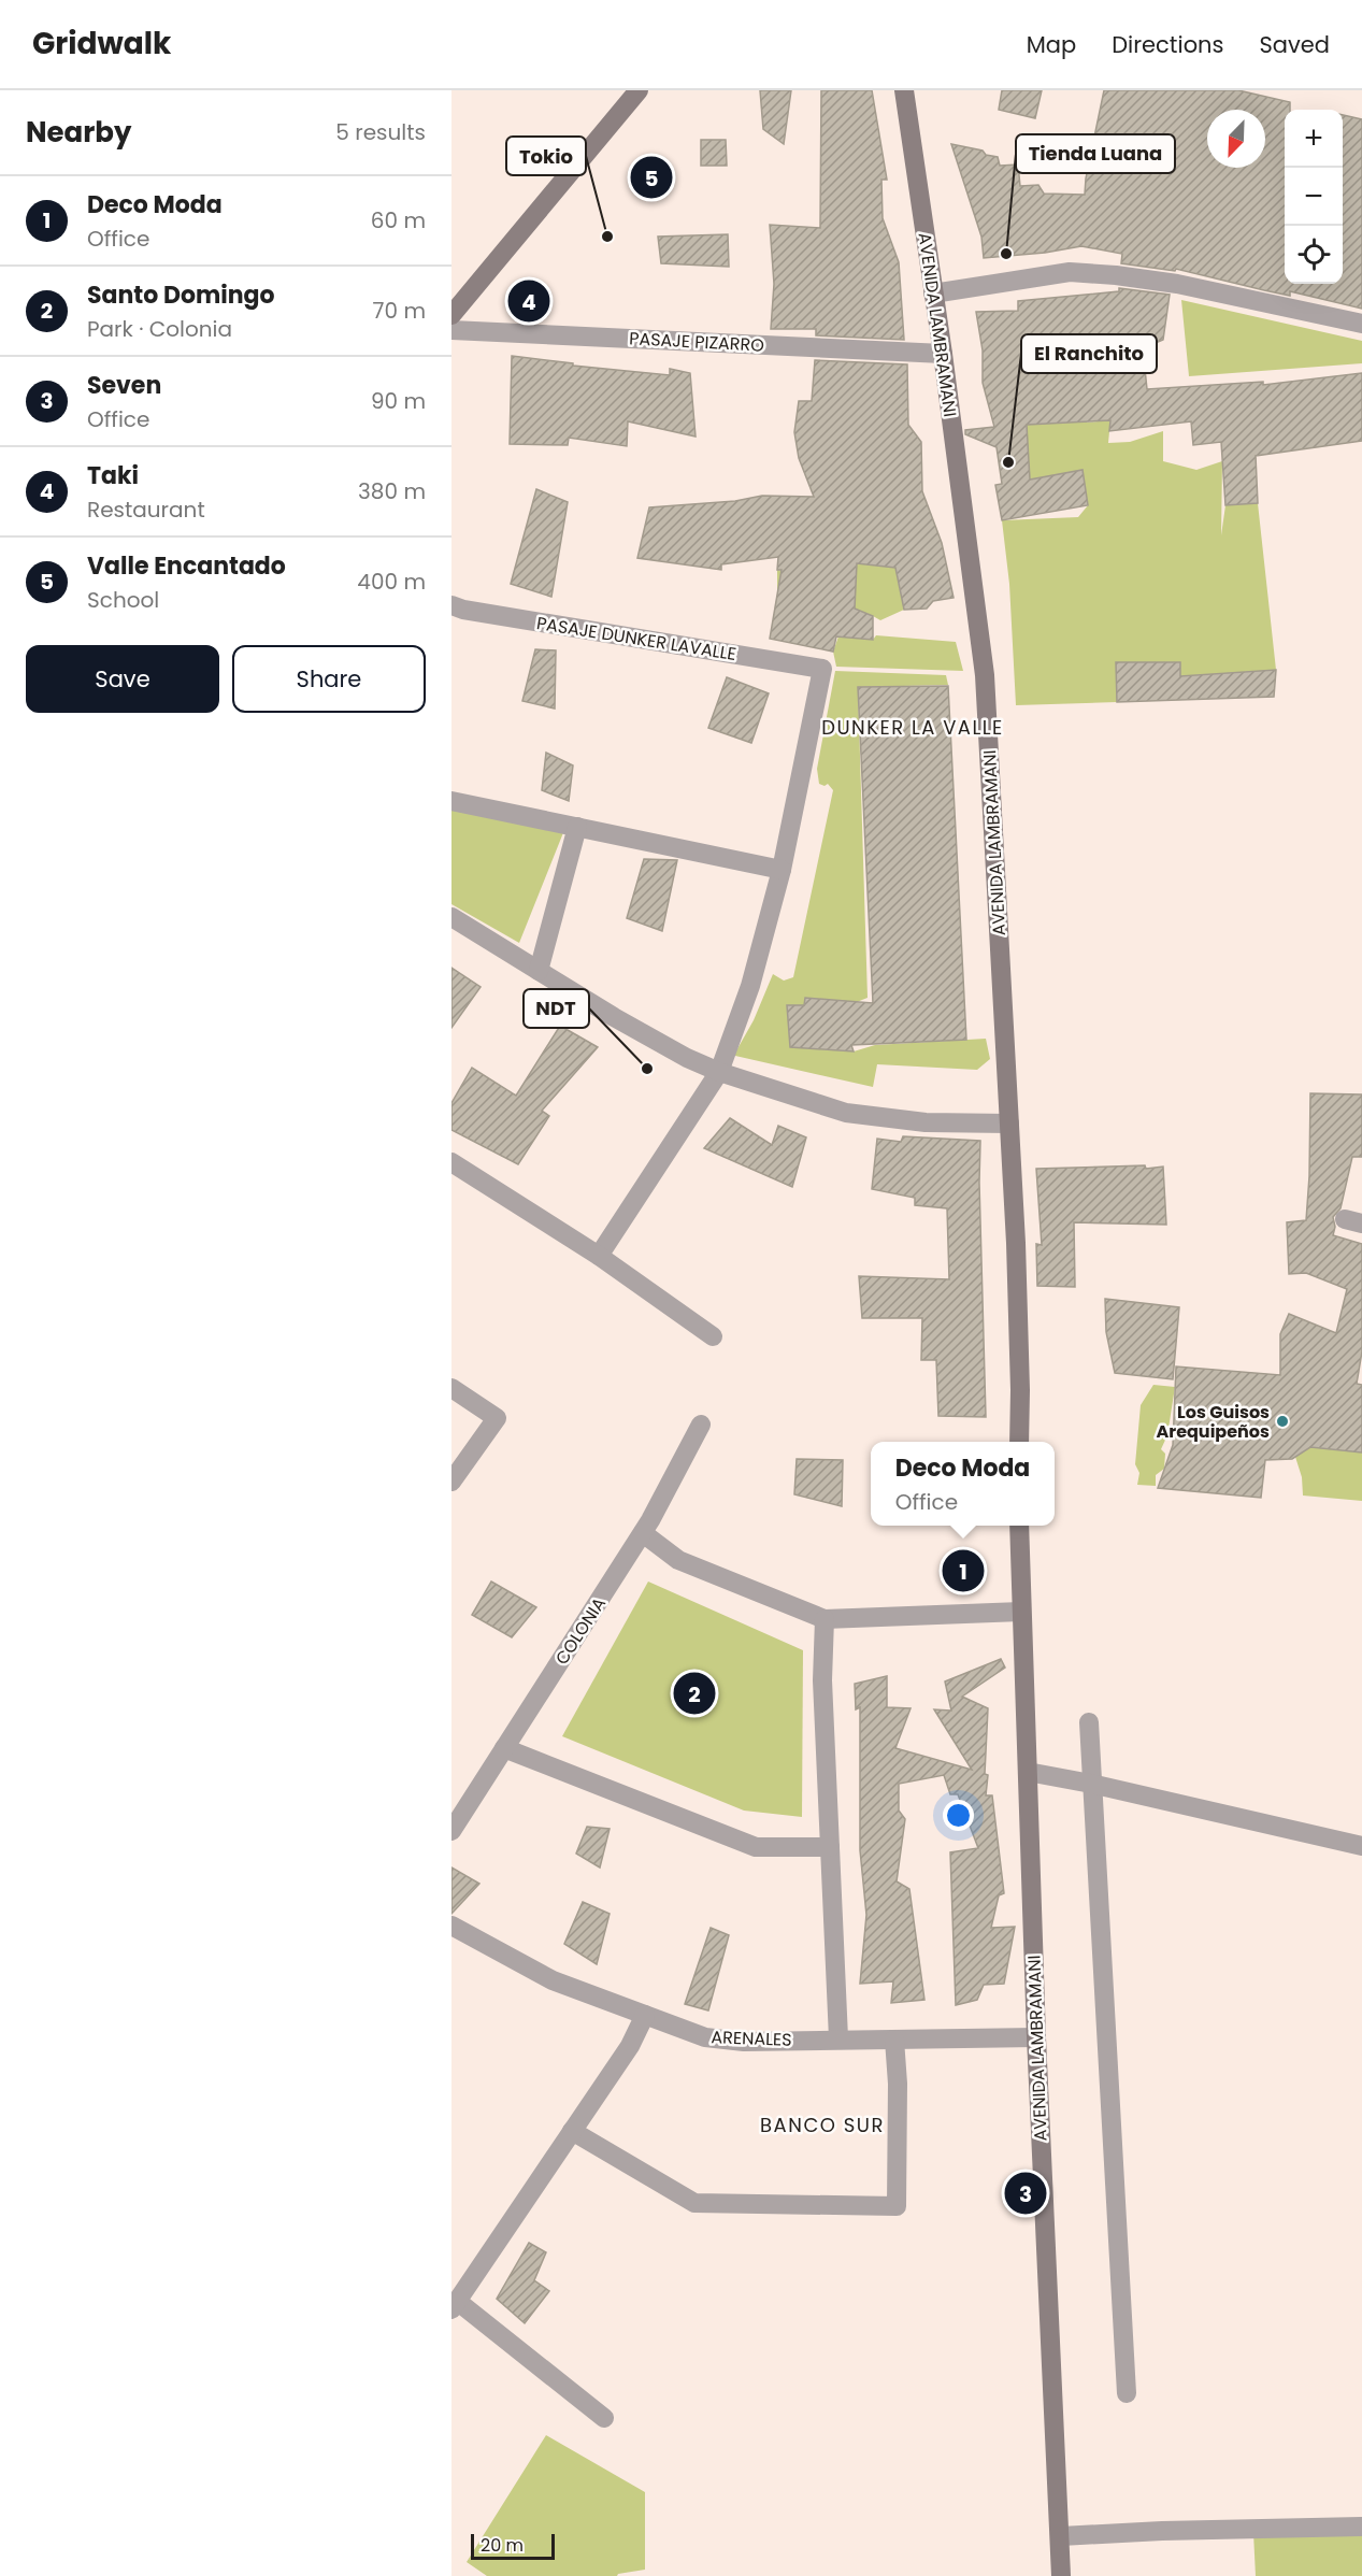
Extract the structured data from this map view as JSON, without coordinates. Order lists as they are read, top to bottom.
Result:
{
  "streets": {
    "main road": ["AVENIDA LAMBRAMANI"],
    "street": [
      "PASAJE PIZARRO",
      "PASAJE DUNKER LAVALLE",
      "COLONIA",
      "ARENALES"
    ]
  },
  "crossings": [
    ["AVENIDA LAMBRAMANI", "PASAJE PIZARRO"],
    ["AVENIDA LAMBRAMANI", "ARENALES"]
  ],
  "districts": ["DUNKER LA VALLE", "BANCO SUR"],
  "places": [
    "Tokio",
    "Tienda Luana",
    "El Ranchito",
    "NDT",
    "Los Guisos Arequipeños"
  ],
  "scale_bar": "20 m",
  "north": "bottom left",
  "page": {
    "header": "Gridwalk",
    "nav": ["Map", "Directions", "Saved"],
    "heading": ["Nearby", "5 results"],
    "map_buttons": ["+", "−"],
    "pins": [
      "5",
      "4",
      "1",
      "2",
      "3"
    ],
    "list": [
      {
        "mark": "1",
        "name": "Deco Moda",
        "note": "Office",
        "value": "60 m"
      },
      {
        "mark": "2",
        "name": "Santo Domingo",
        "note": "Park · Colonia",
        "value": "70 m"
      },
      {
        "mark": "3",
        "name": "Seven",
        "note": "Office",
        "value": "90 m"
      },
      {
        "mark": "4",
        "name": "Taki",
        "note": "Restaurant",
        "value": "380 m"
      },
      {
        "mark": "5",
        "name": "Valle Encantado",
        "note": "School",
        "value": "400 m"
      }
    ],
    "buttons": ["Save", "Share"],
    "popup": ["Deco Moda", "Office"],
    "scale": "20 m"
  }
}
